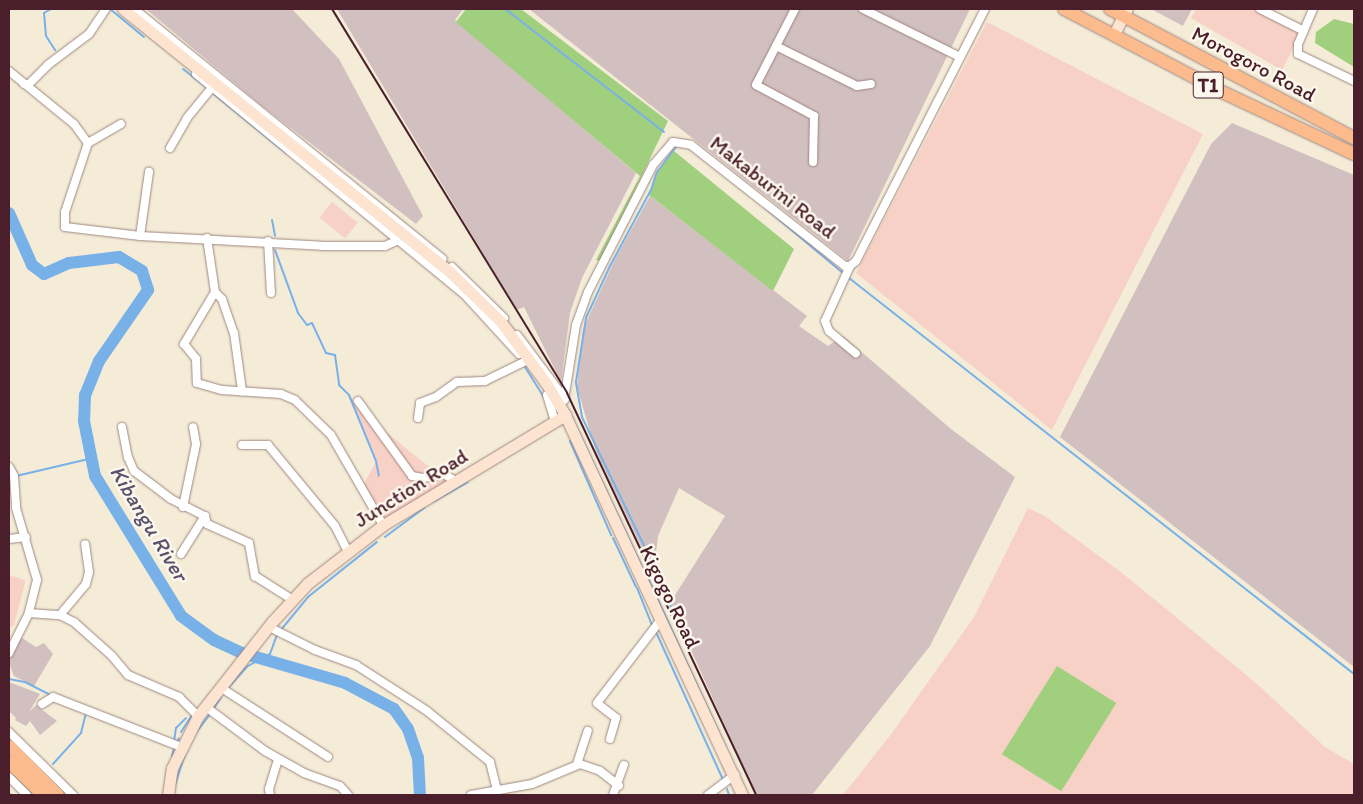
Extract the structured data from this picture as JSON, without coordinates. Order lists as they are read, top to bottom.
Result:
{
  "streets": {
    "main road": [
      "Morogoro Road",
      "T1",
      "Junction Road",
      "Kigogo Road"
    ],
    "street": ["Makaburini Road"]
  },
  "crossings": [
    ["Makaburini Road", "Junction Road"],
    ["Makaburini Road", "Kigogo Road"],
    ["Junction Road", "Kigogo Road"]
  ],
  "water": ["Kibangu River"]
}
